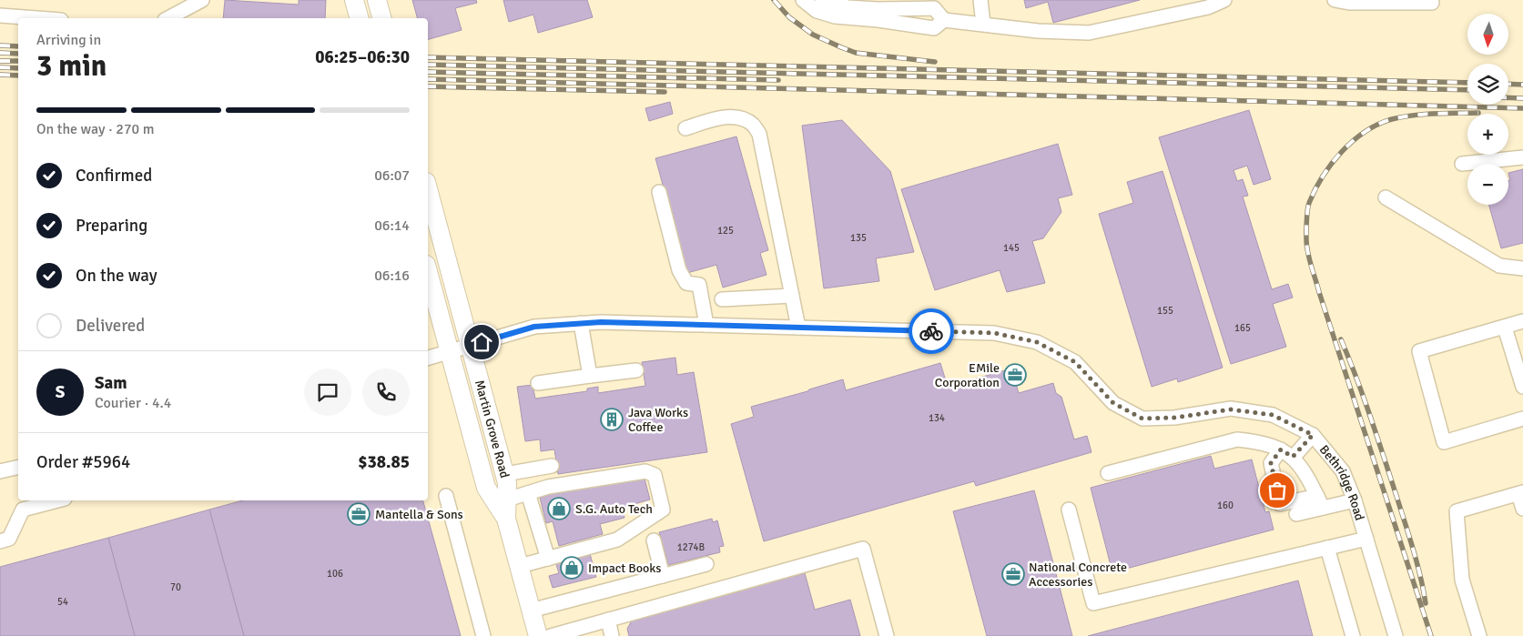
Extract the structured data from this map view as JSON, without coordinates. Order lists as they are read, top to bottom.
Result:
{
  "streets": {
    "main road": ["Martin Grove Road"],
    "street": ["Bethridge Road"]
  },
  "crossings": [
    ["Martin Grove Road", "Bethridge Road"]
  ],
  "places": {
    "office": ["EMile Corporation", "Mantella & Sons", "National Concrete Accessories"],
    "building": ["Java Works Coffee"],
    "shop": ["S.G. Auto Tech", "Impact Books"]
  },
  "house_numbers": [
    "125",
    "135",
    "145",
    "155",
    "165",
    "134",
    "160",
    "1274B",
    "106",
    "70",
    "54"
  ],
  "north": "bottom",
  "page": {
    "map_buttons": ["+", "−"],
    "heading": ["3 min", "Arriving in", "06:25–06:30"],
    "panel": [
      "Sam",
      "Courier · 4.4",
      "Order #5964",
      "$38.85"
    ],
    "bar": "On the way · 270 m",
    "list": [
      ["Confirmed", "06:07"],
      ["Preparing", "06:14"],
      ["On the way", "06:16"],
      "Delivered"
    ],
    "round": "S"
  }
}
